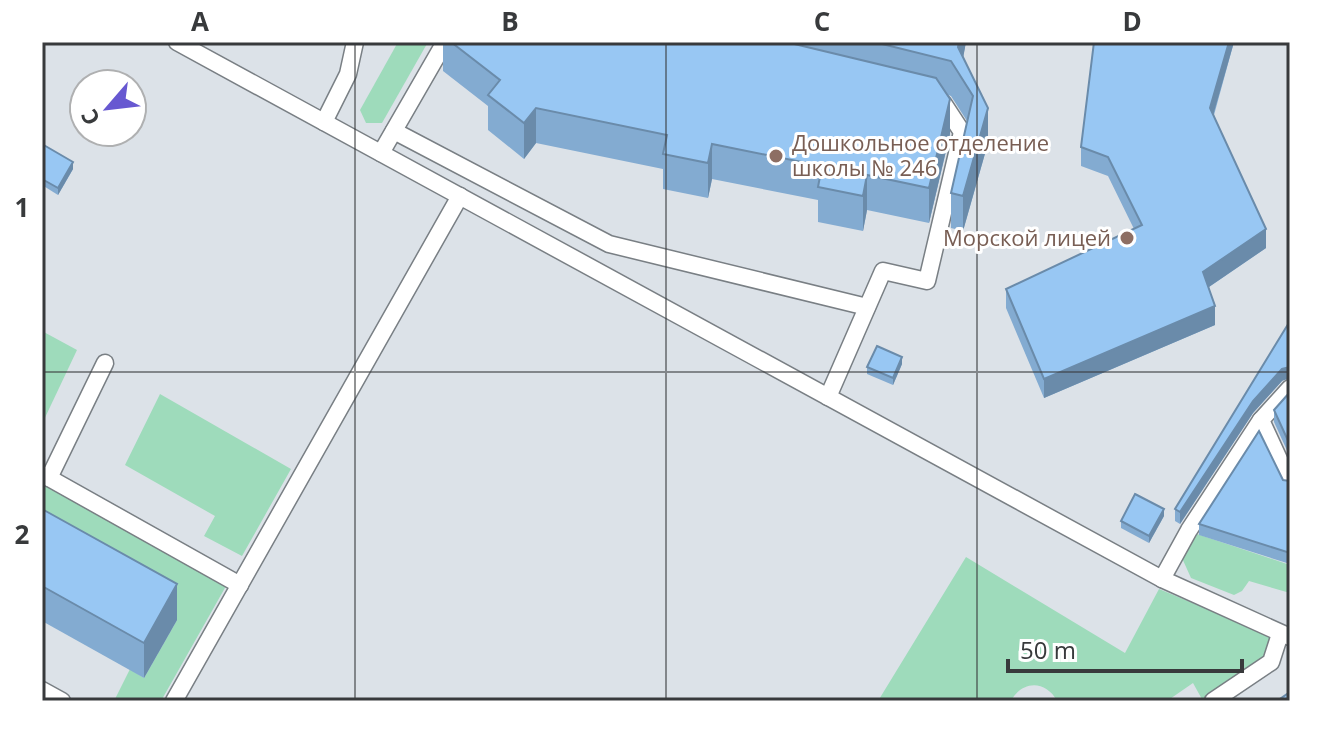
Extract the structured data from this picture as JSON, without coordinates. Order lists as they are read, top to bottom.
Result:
{
  "places": ["Дошкольное отделение школы № 246", "Морской лицей"],
  "scale_bar": "50 m",
  "north": "bottom left",
  "grid": {
    "columns": [
      "A",
      "B",
      "C",
      "D"
    ],
    "rows": ["1", "2"]
  }
}
